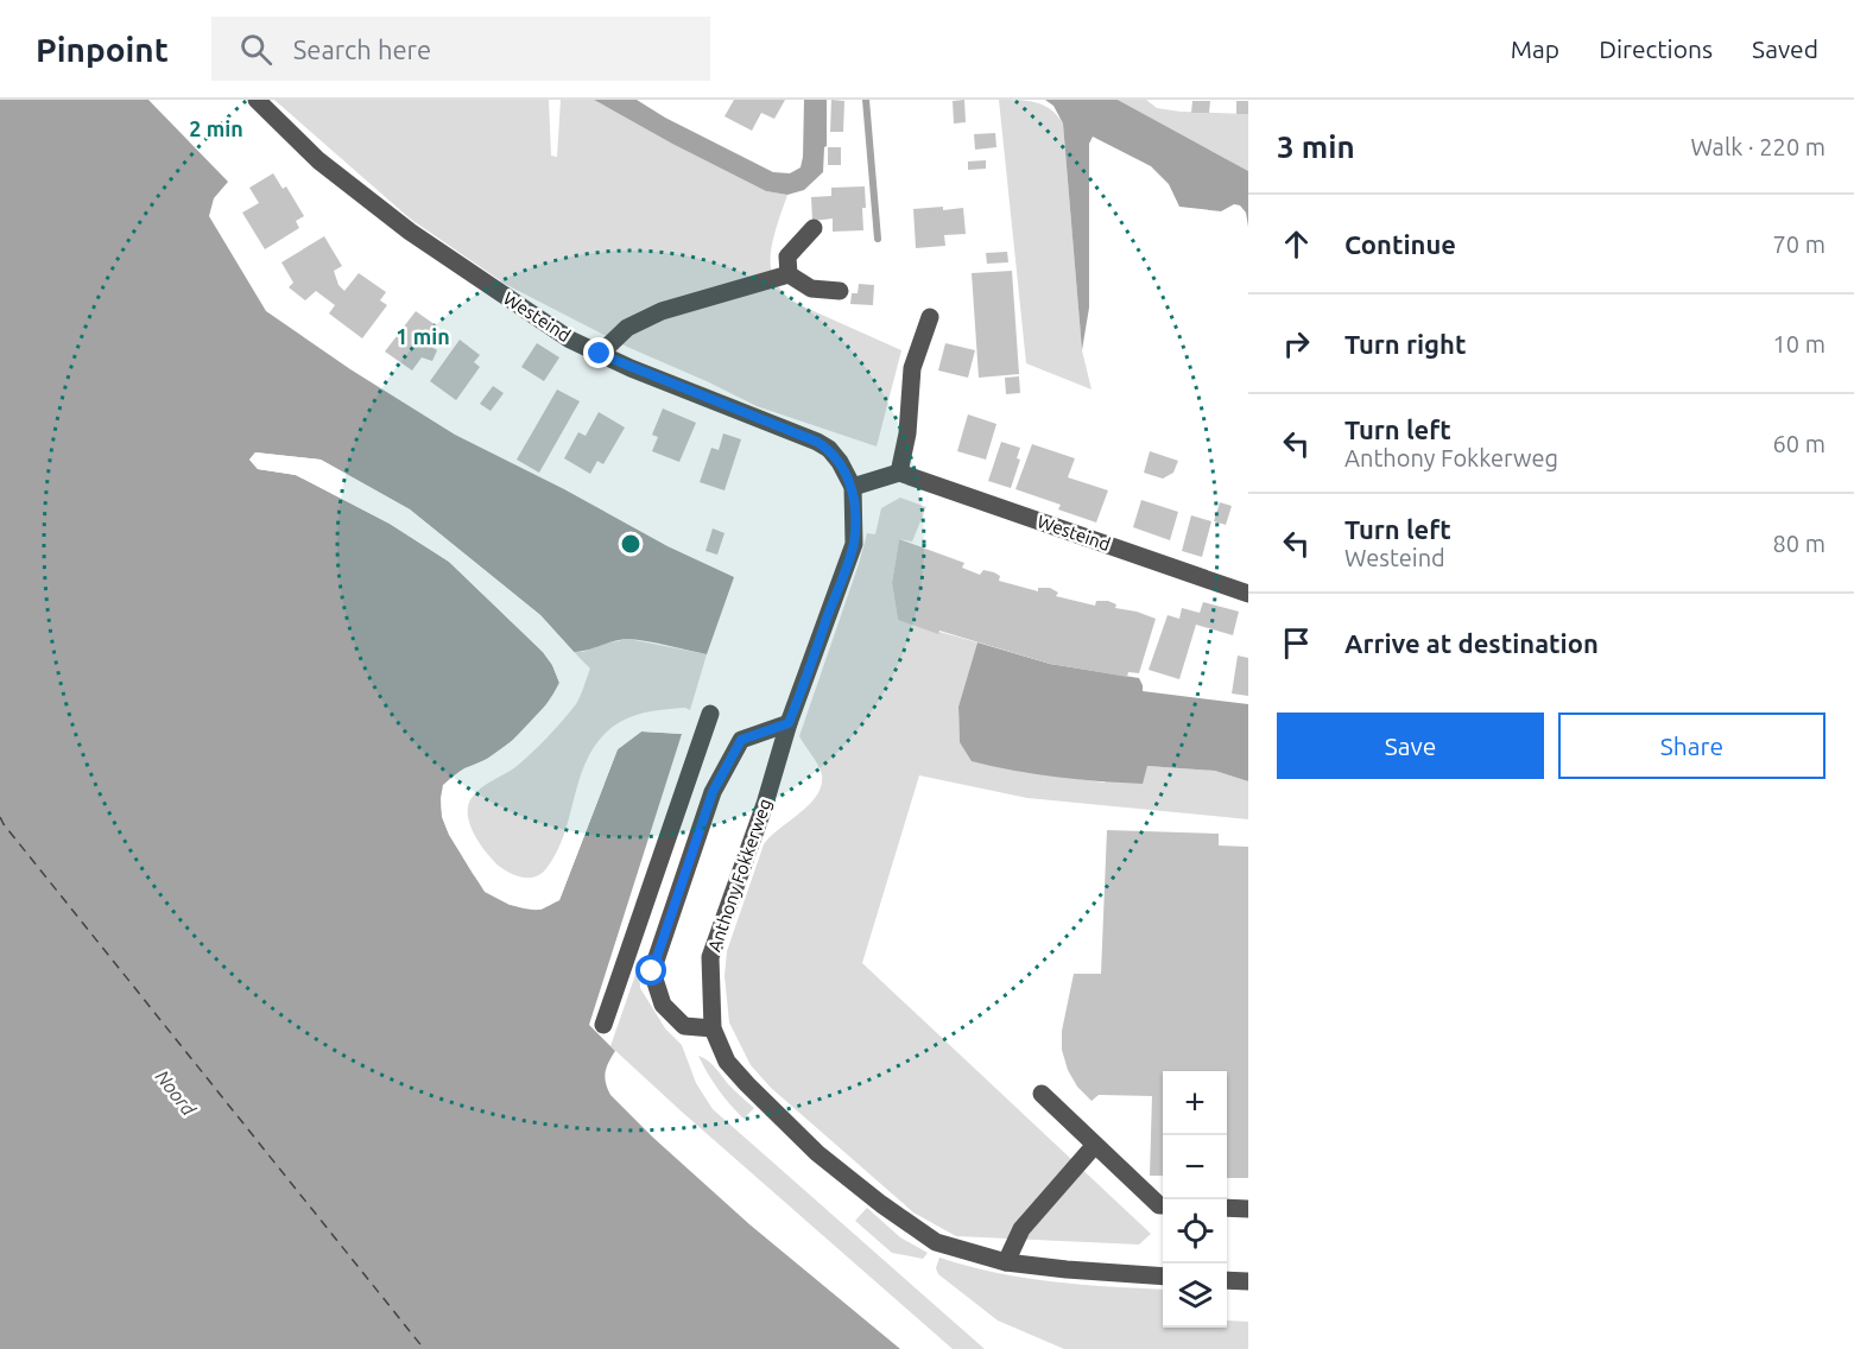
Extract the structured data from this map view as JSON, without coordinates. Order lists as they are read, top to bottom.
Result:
{
  "streets": {
    "street": ["Westeind", "Anthony Fokkerweg"]
  },
  "crossings": [
    ["Westeind", "Anthony Fokkerweg"]
  ],
  "water": ["Noord"],
  "page": {
    "header": "Pinpoint",
    "search": "Search here",
    "nav": ["Map", "Directions", "Saved"],
    "heading": ["3 min", "Walk · 220 m"],
    "list": [
      ["Continue", "70 m"],
      ["Turn right", "10 m"],
      ["Turn left", "Anthony Fokkerweg", "60 m"],
      ["Turn left", "Westeind", "80 m"],
      "Arrive at destination"
    ],
    "buttons": ["Save", "Share"],
    "map_buttons": ["+", "−"]
  },
  "rings": ["2 min", "1 min"]
}
